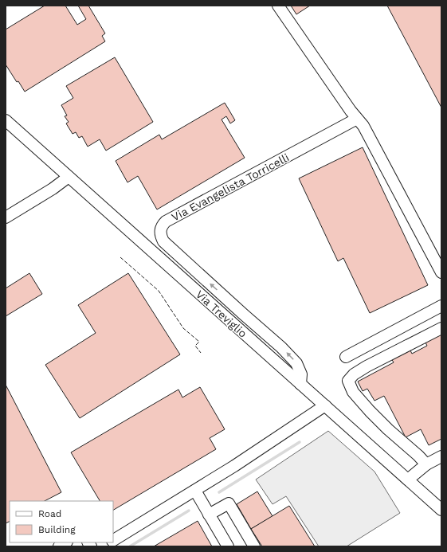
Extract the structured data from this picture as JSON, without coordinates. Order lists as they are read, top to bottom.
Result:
{
  "streets": {
    "street": ["Via Evangelista Torricelli", "Via Treviglio"]
  },
  "crossings": [
    ["Via Evangelista Torricelli", "Via Treviglio"]
  ],
  "legend": ["Road", "Building"]
}
